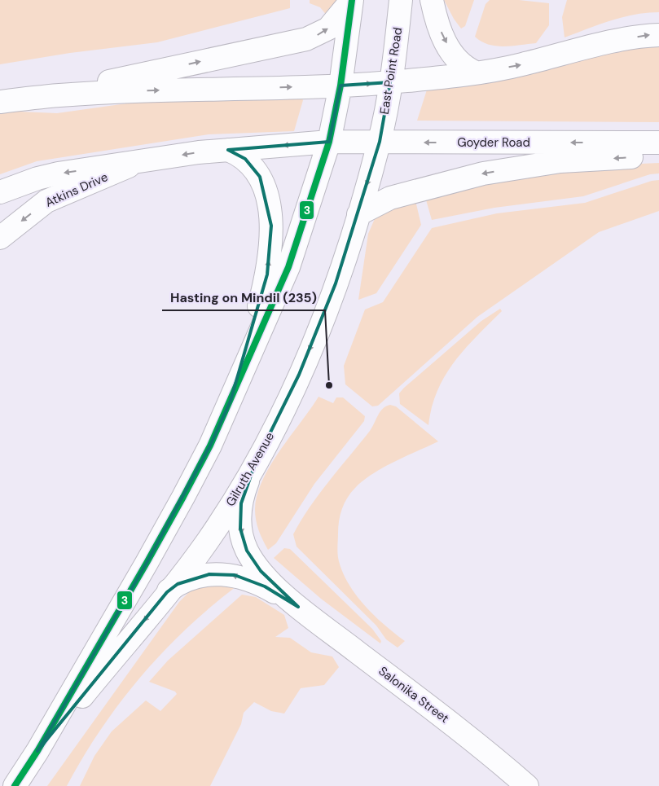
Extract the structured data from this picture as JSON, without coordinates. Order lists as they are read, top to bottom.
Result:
{
  "streets": {
    "street": [
      "East Point Road",
      "Goyder Road",
      "Atkins Drive",
      "Gilruth Avenue",
      "Salonika Street"
    ]
  },
  "crossings": [
    ["East Point Road", "Goyder Road"],
    ["East Point Road", "Gilruth Avenue"],
    ["Goyder Road", "Atkins Drive"],
    ["Goyder Road", "Gilruth Avenue"],
    ["Gilruth Avenue", "Salonika Street"]
  ],
  "places": ["Hasting on Mindil (235)"],
  "lines": ["transit line 3"]
}
